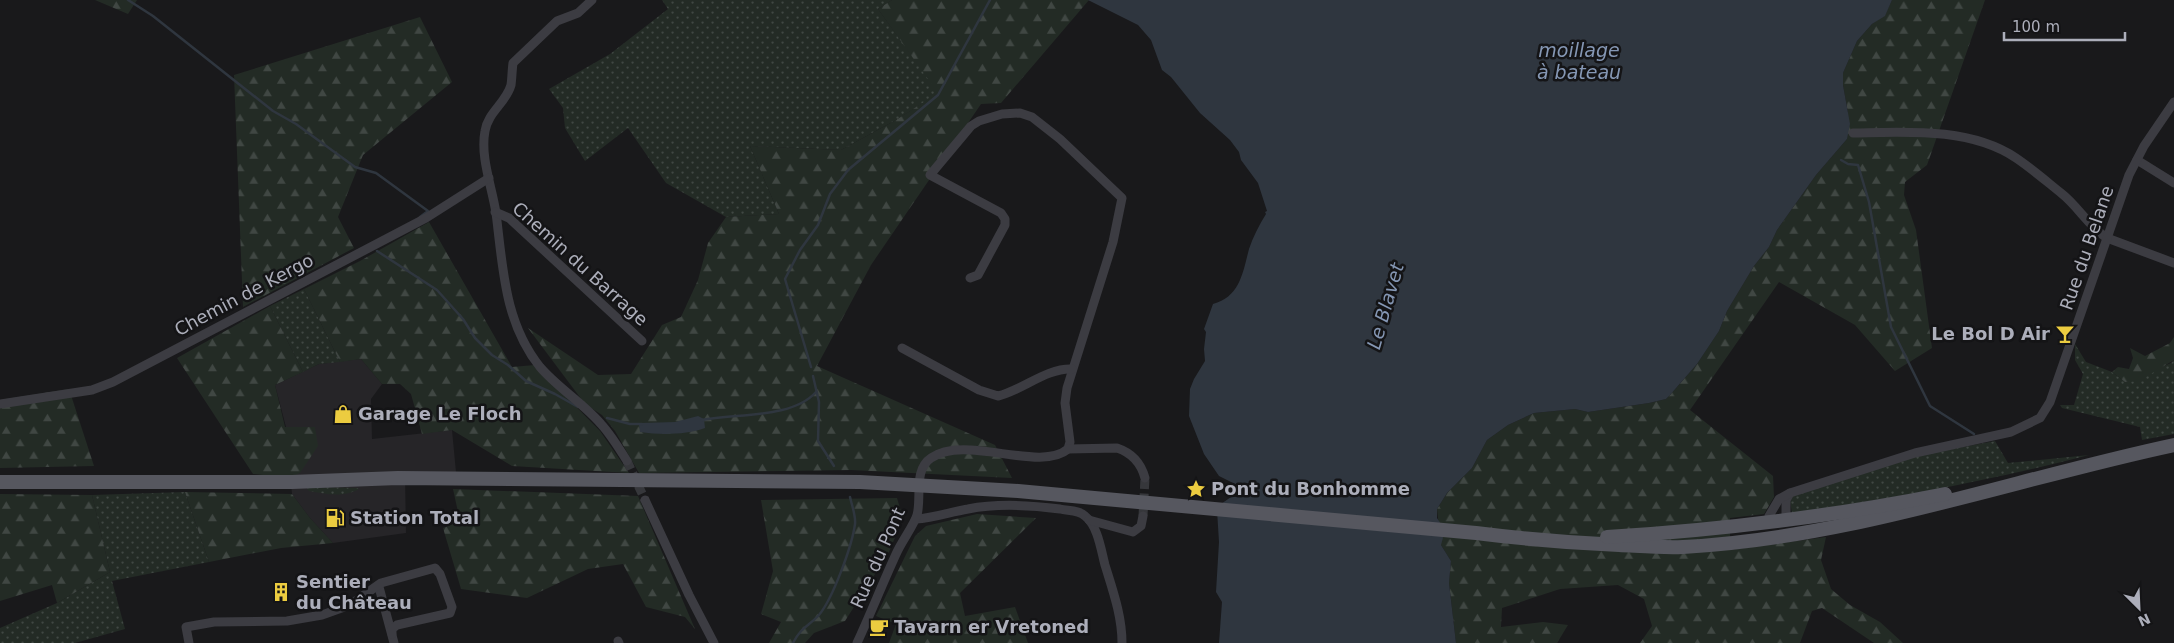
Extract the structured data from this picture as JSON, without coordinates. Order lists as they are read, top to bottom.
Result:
{
  "streets": {
    "street": [
      "Rue du Belane",
      "Chemin du Barrage",
      "Chemin de Kergo",
      "Rue du Pont"
    ]
  },
  "water": ["moillage à bateau", "Le Blavet"],
  "places": {
    "bar": ["Le Bol D Air"],
    "shop": ["Garage Le Floch"],
    "place": ["Pont du Bonhomme"],
    "fuel station": ["Station Total"],
    "building": ["Sentier du Château"],
    "cafe": ["Tavarn er Vretoned"]
  },
  "scale_bar": "100 m",
  "north": "bottom right"
}
